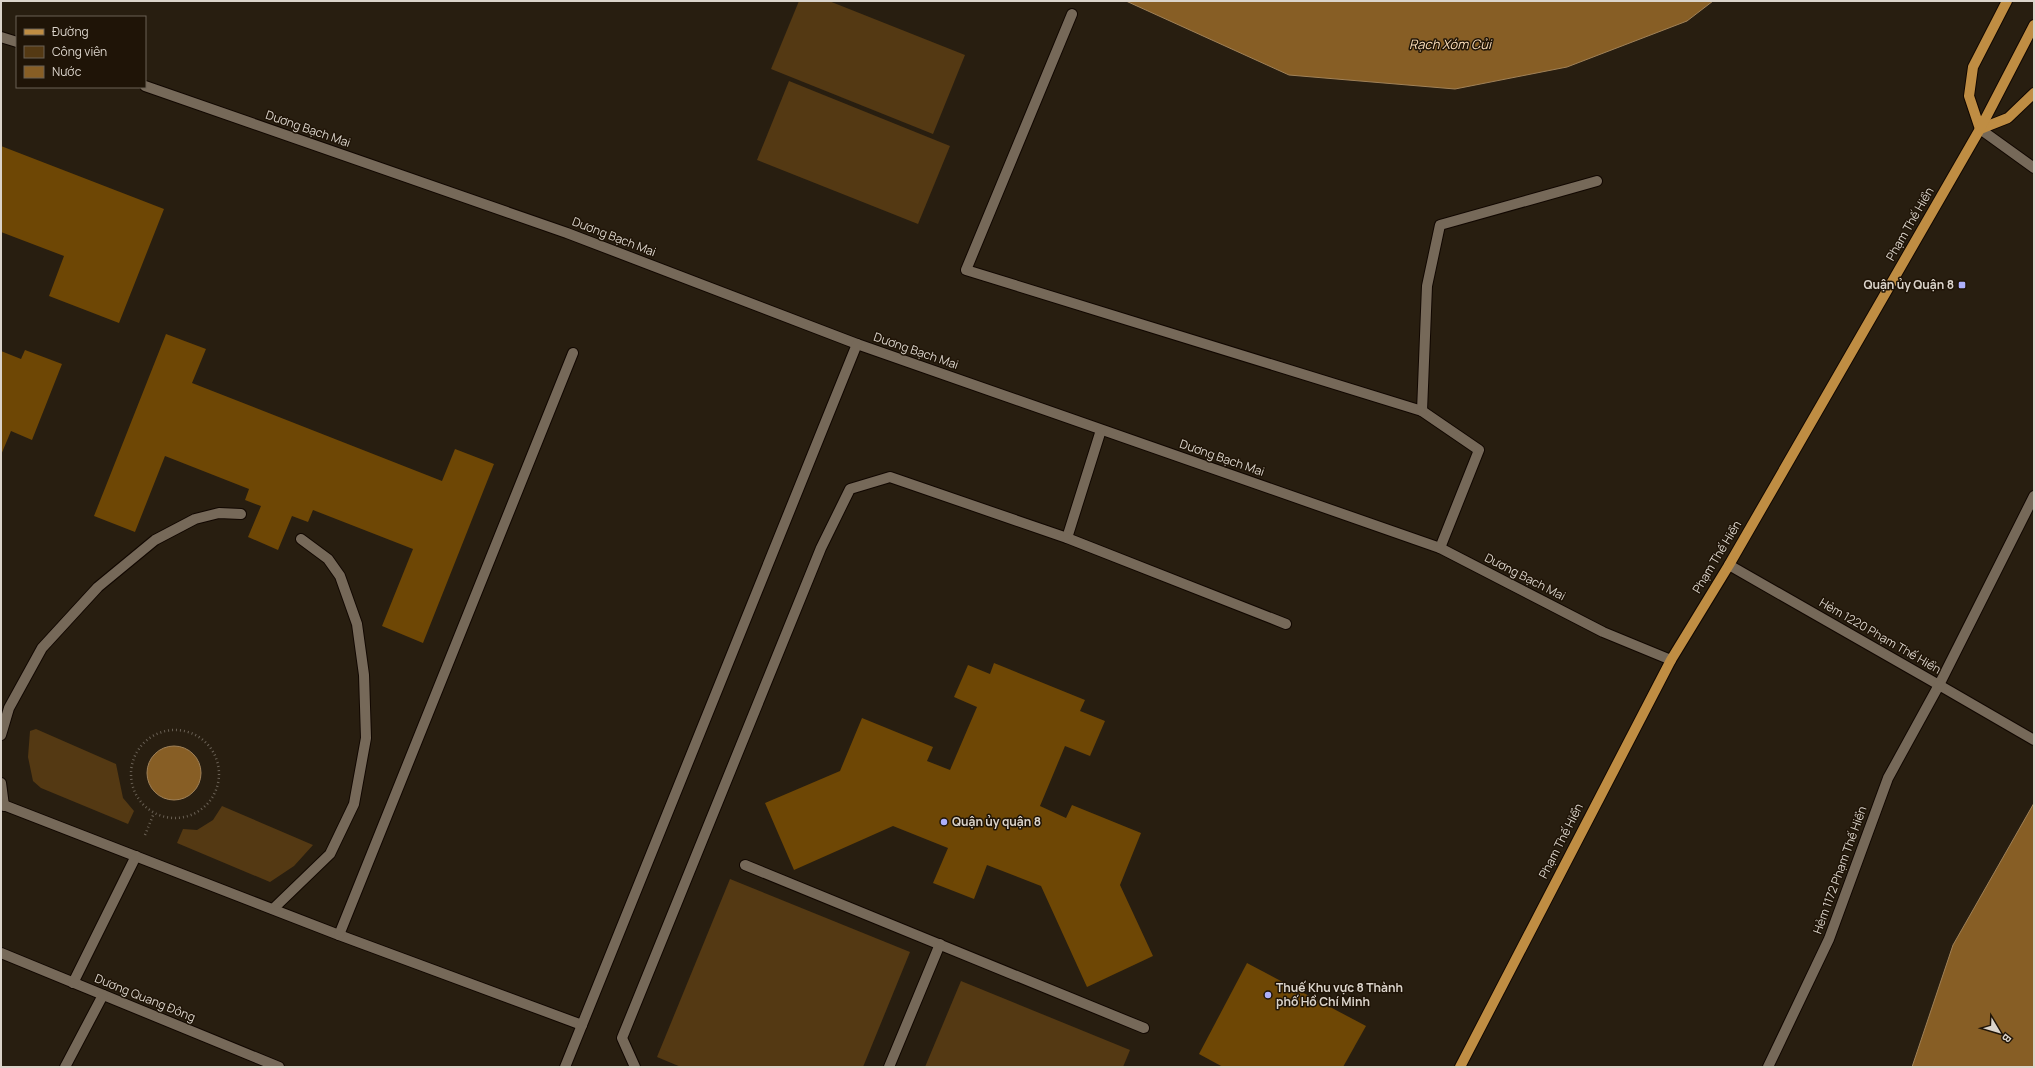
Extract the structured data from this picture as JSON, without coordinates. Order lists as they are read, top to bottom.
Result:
{
  "streets": {
    "main road": ["Phạm Thế Hiển"],
    "street": [
      "Dương Bạch Mai",
      "Hẻm 1220 Phạm Thế Hiển",
      "Hẻm 1172 Phạm Thế Hiển",
      "Dương Quang Đông"
    ]
  },
  "crossings": [
    ["Dương Bạch Mai", "Phạm Thế Hiển"],
    ["Phạm Thế Hiển", "Hẻm 1220 Phạm Thế Hiển"],
    ["Hẻm 1220 Phạm Thế Hiển", "Hẻm 1172 Phạm Thế Hiển"]
  ],
  "water": ["Rạch Xóm Củi"],
  "places": {
    "transit": ["Quận ủy Quận 8"],
    "other": ["Quận ủy quận 8", "Thuế Khu vực 8 Thành phố Hồ Chí Minh"]
  },
  "legend": ["Đường", "Công viên", "Nước"],
  "north": "bottom right"
}
